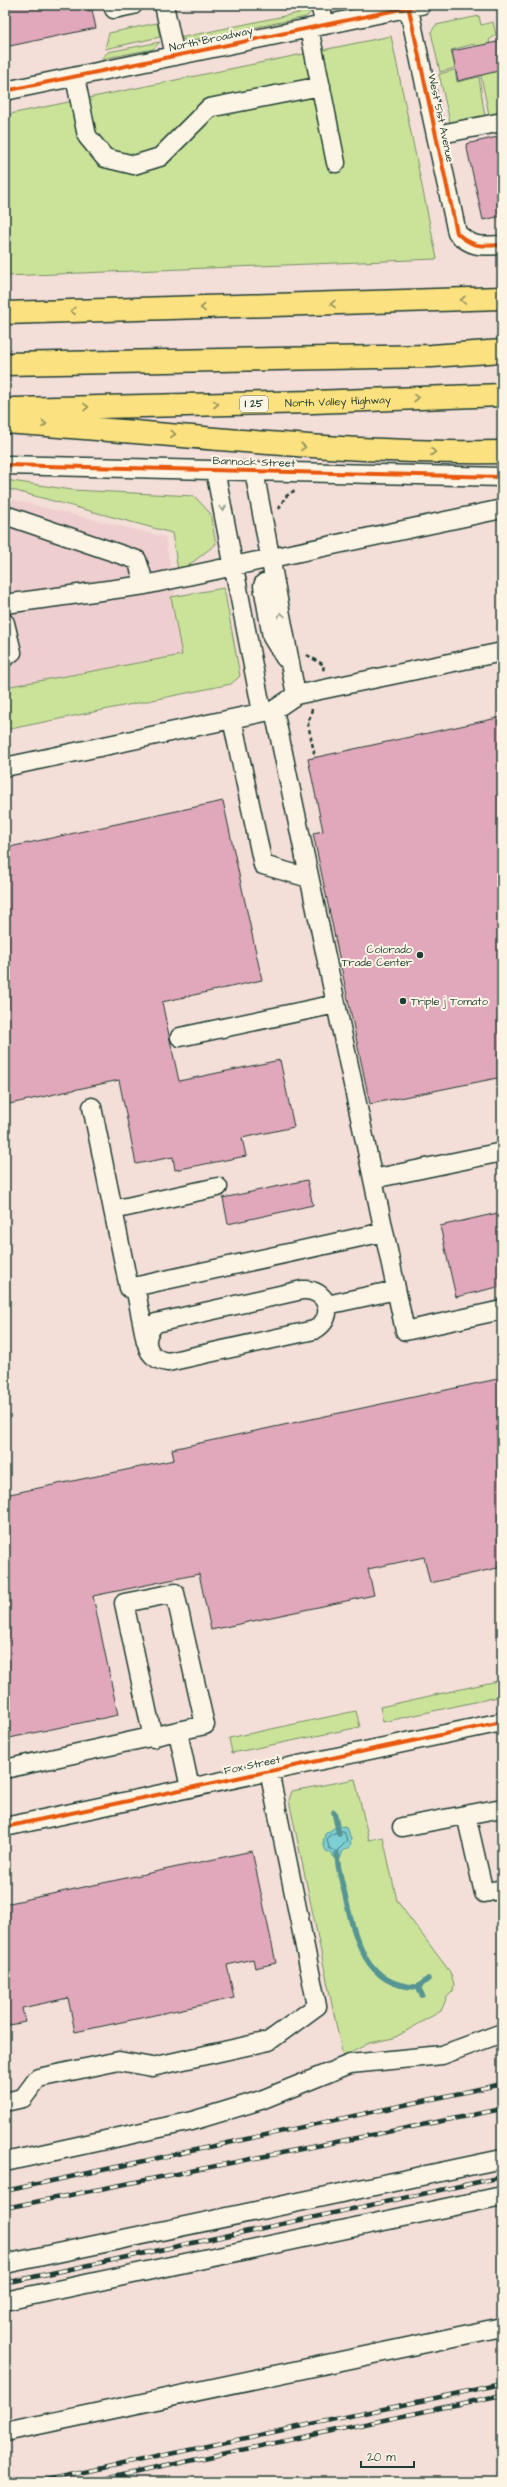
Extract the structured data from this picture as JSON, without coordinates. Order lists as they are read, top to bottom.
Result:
{
  "streets": {
    "highway": ["North Valley Highway", "I 25"],
    "street": [
      "North Broadway",
      "West 51st Avenue",
      "Bannock Street",
      "Fox Street"
    ]
  },
  "crossings": [
    ["North Broadway", "West 51st Avenue"]
  ],
  "places": ["Colorado Trade Center", "Triple j Tomato"],
  "scale_bar": "20 m"
}
